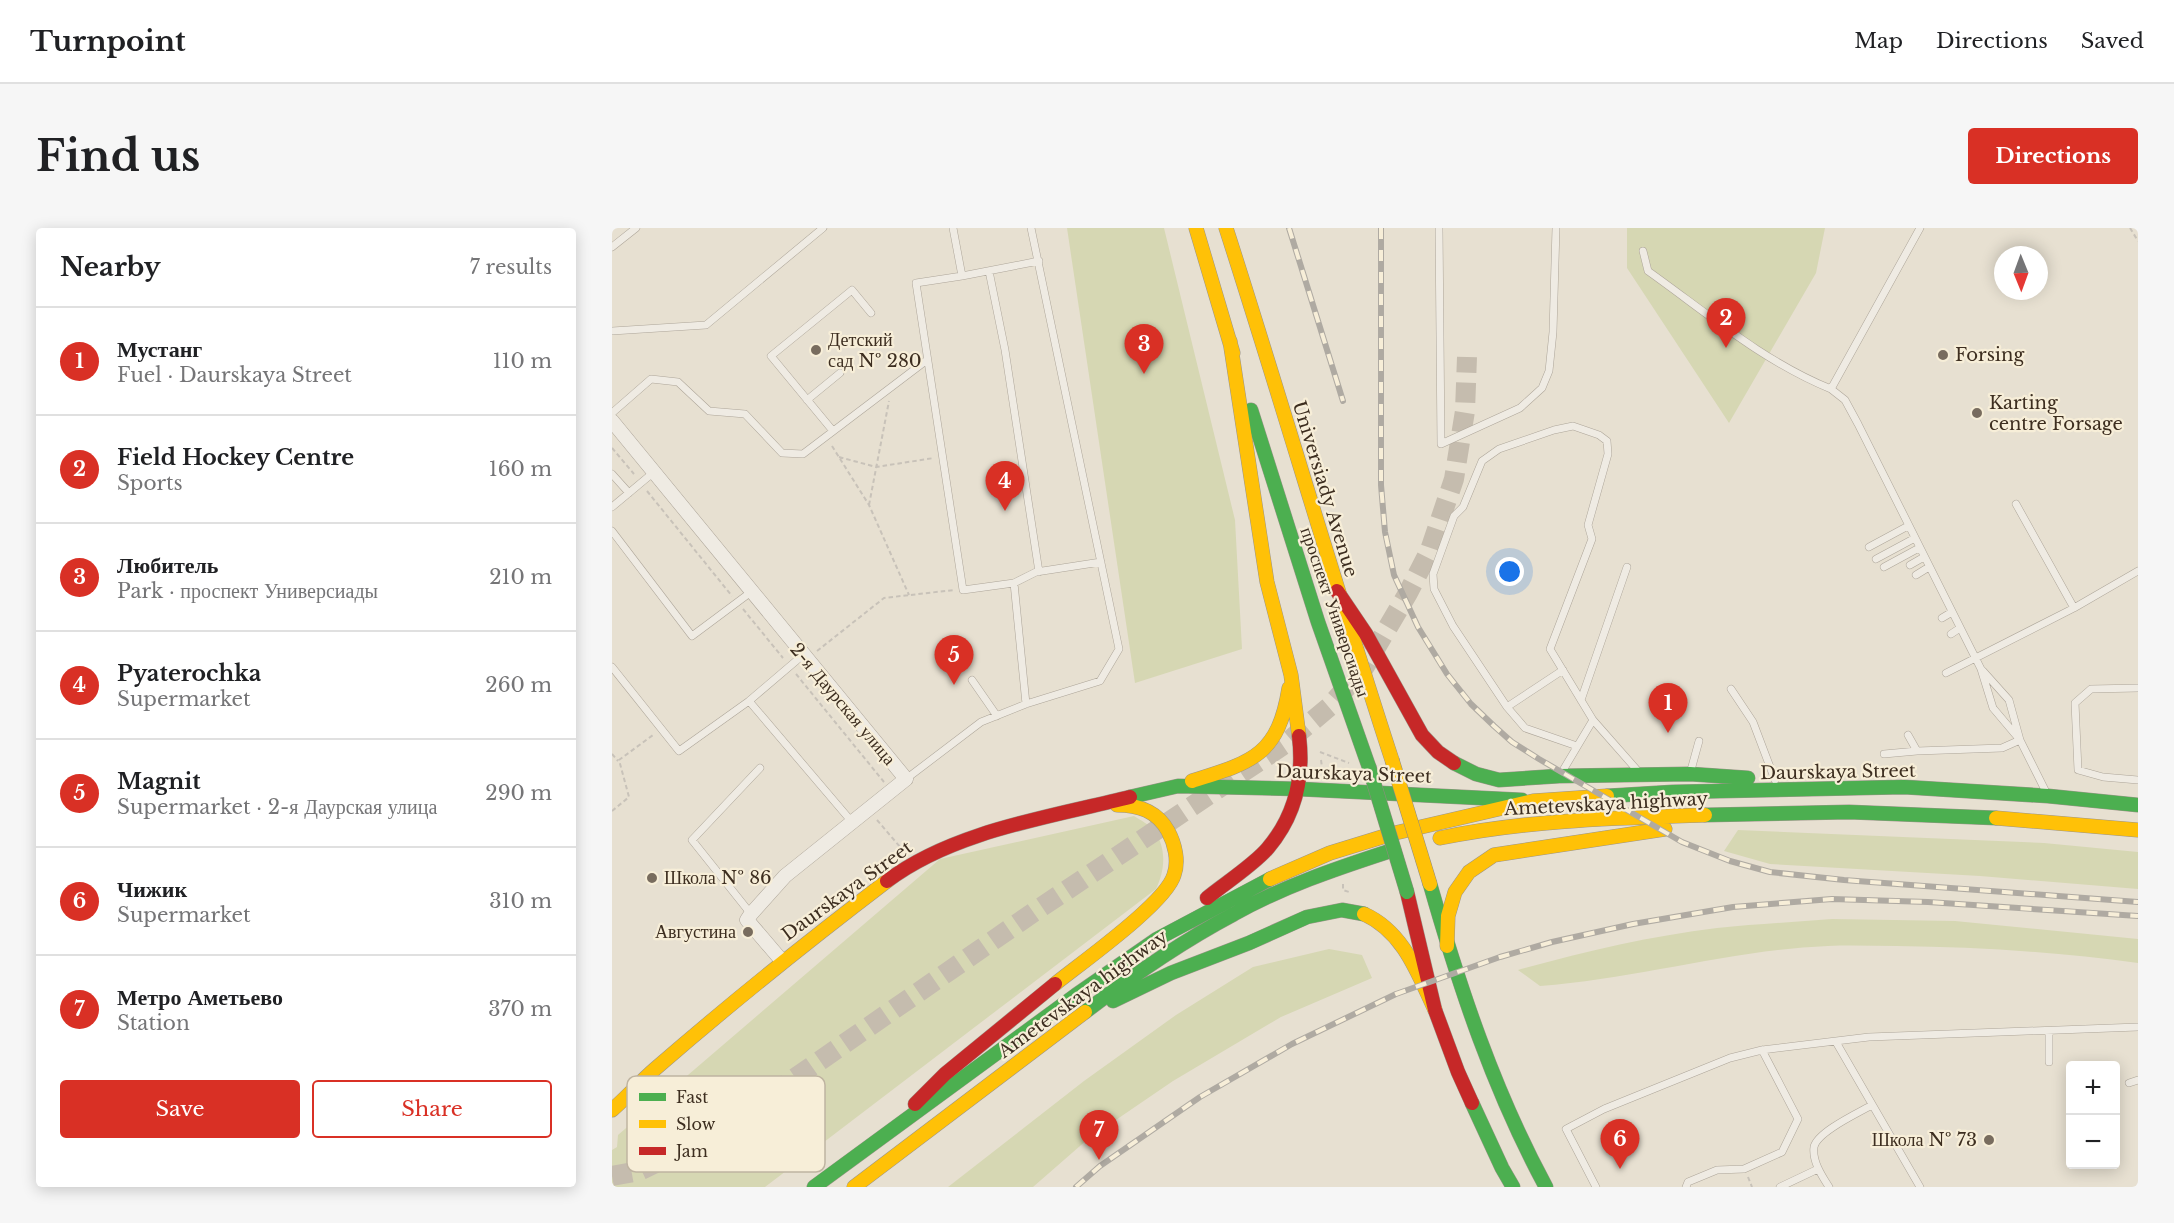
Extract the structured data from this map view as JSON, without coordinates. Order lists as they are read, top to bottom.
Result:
{
  "streets": {
    "main road": [
      "Universiady Avenue",
      "проспект Универсиады",
      "Daurskaya Street",
      "Ametevskaya highway"
    ],
    "street": ["2-я Даурская улица"]
  },
  "crossings": [
    ["Daurskaya Street", "Ametevskaya highway"]
  ],
  "places": [
    "Детский сад № 280",
    "Forsing",
    "Karting centre Forsage",
    "Школа № 86",
    "Августина",
    "Школа № 73"
  ],
  "legend": ["Fast", "Slow", "Jam"],
  "north": "bottom",
  "page": {
    "header": "Turnpoint",
    "nav": ["Map", "Directions", "Saved"],
    "buttons": [
      "Directions",
      ["Save", "Share"]
    ],
    "title": "Find us",
    "heading": ["Nearby", "7 results"],
    "pins": [
      "2",
      "3",
      "4",
      "5",
      "1",
      "7",
      "6"
    ],
    "list": [
      {
        "mark": "1",
        "name": "Мустанг",
        "note": "Fuel · Daurskaya Street",
        "value": "110 m"
      },
      {
        "mark": "2",
        "name": "Field Hockey Centre",
        "note": "Sports",
        "value": "160 m"
      },
      {
        "mark": "3",
        "name": "Любитель",
        "note": "Park · проспект Универсиады",
        "value": "210 m"
      },
      {
        "mark": "4",
        "name": "Pyaterochka",
        "note": "Supermarket",
        "value": "260 m"
      },
      {
        "mark": "5",
        "name": "Magnit",
        "note": "Supermarket · 2-я Даурская улица",
        "value": "290 m"
      },
      {
        "mark": "6",
        "name": "Чижик",
        "note": "Supermarket",
        "value": "310 m"
      },
      {
        "mark": "7",
        "name": "Метро Аметьево",
        "note": "Station",
        "value": "370 m"
      }
    ],
    "map_buttons": ["+", "−"]
  }
}
